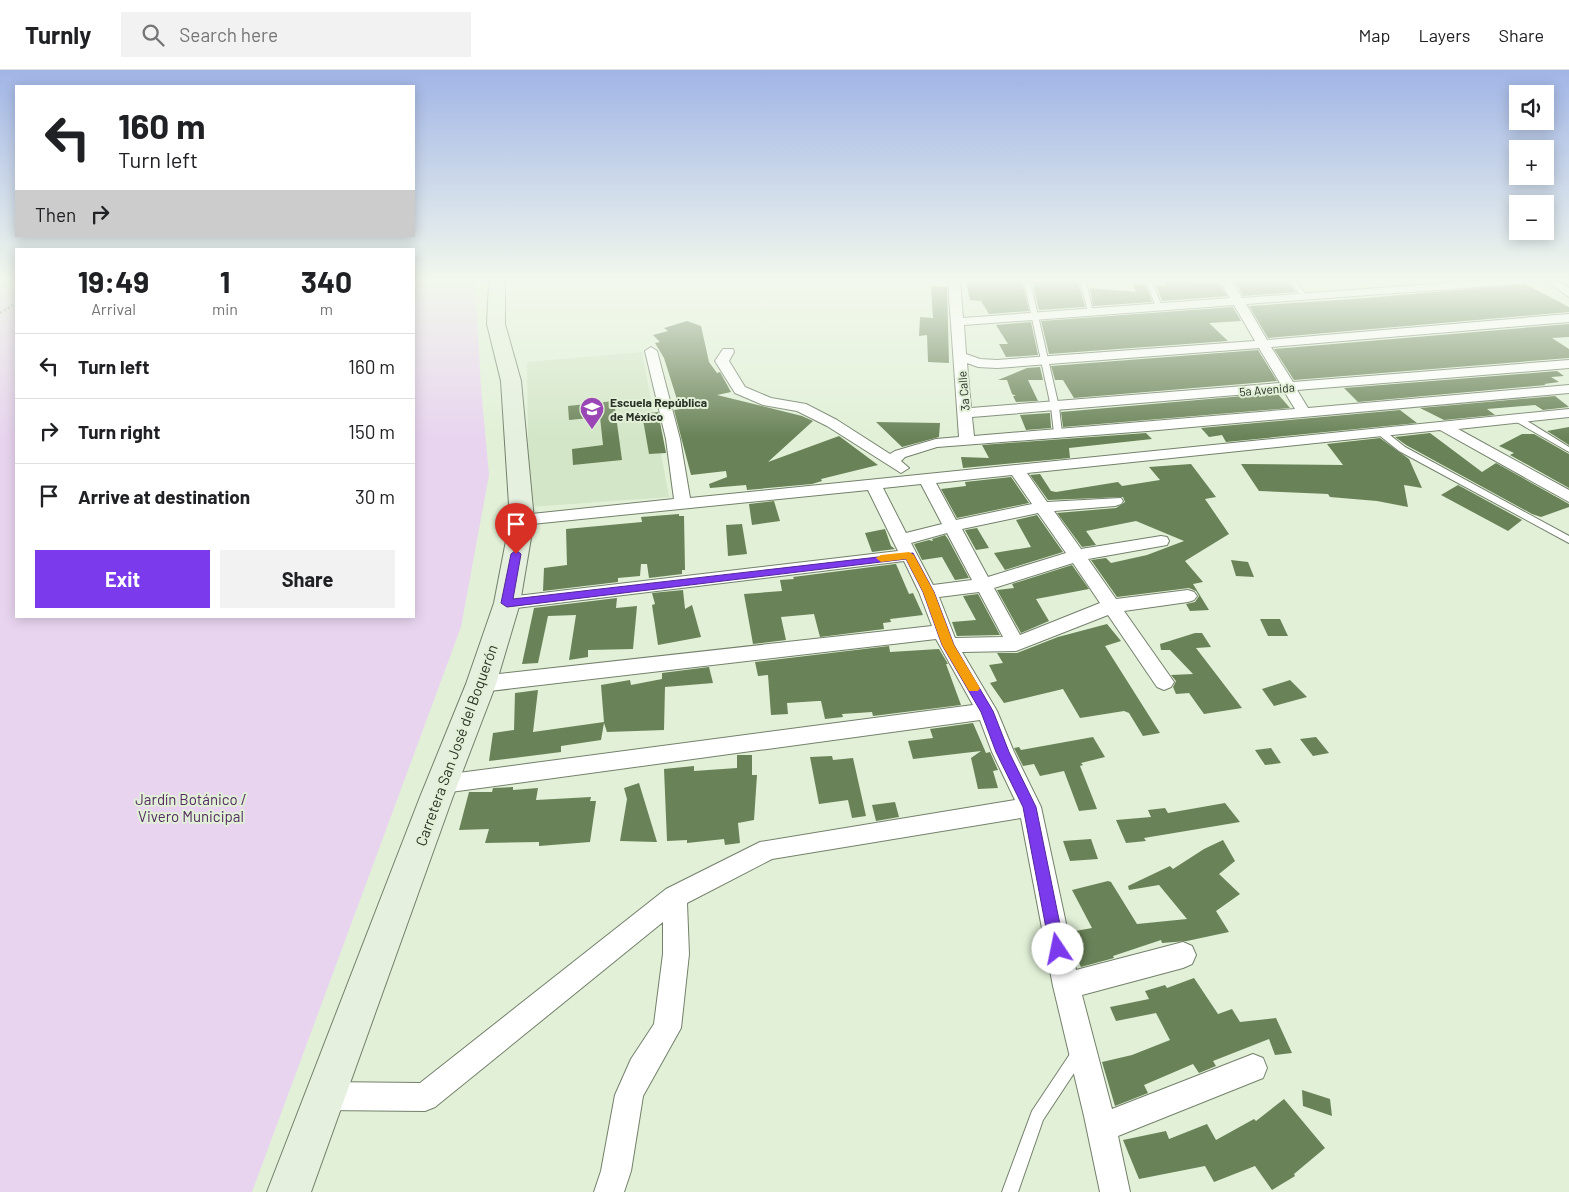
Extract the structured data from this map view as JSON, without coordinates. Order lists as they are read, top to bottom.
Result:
{
  "streets": {
    "street": ["5a Avenida", "3a Calle", "Carretera San José del Boquerón"]
  },
  "crossings": [
    ["5a Avenida", "3a Calle"]
  ],
  "parks": ["Jardín Botánico / Vivero Municipal"],
  "places": {
    "school or university": ["Escuela República de México"]
  },
  "page": {
    "header": "Turnly",
    "search": "Search here",
    "nav": ["Map", "Layers", "Share"],
    "map_buttons": ["+", "−"],
    "turn": ["160 m", "Turn left"],
    "then": "Then",
    "eta": [
      "19:49",
      "Arrival",
      "1",
      "min",
      "340",
      "m"
    ],
    "list": [
      {
        "name": "Turn left",
        "value": "160 m"
      },
      {
        "name": "Turn right",
        "value": "150 m"
      },
      {
        "name": "Arrive at destination",
        "value": "30 m"
      }
    ],
    "buttons": ["Exit", "Share"]
  }
}
